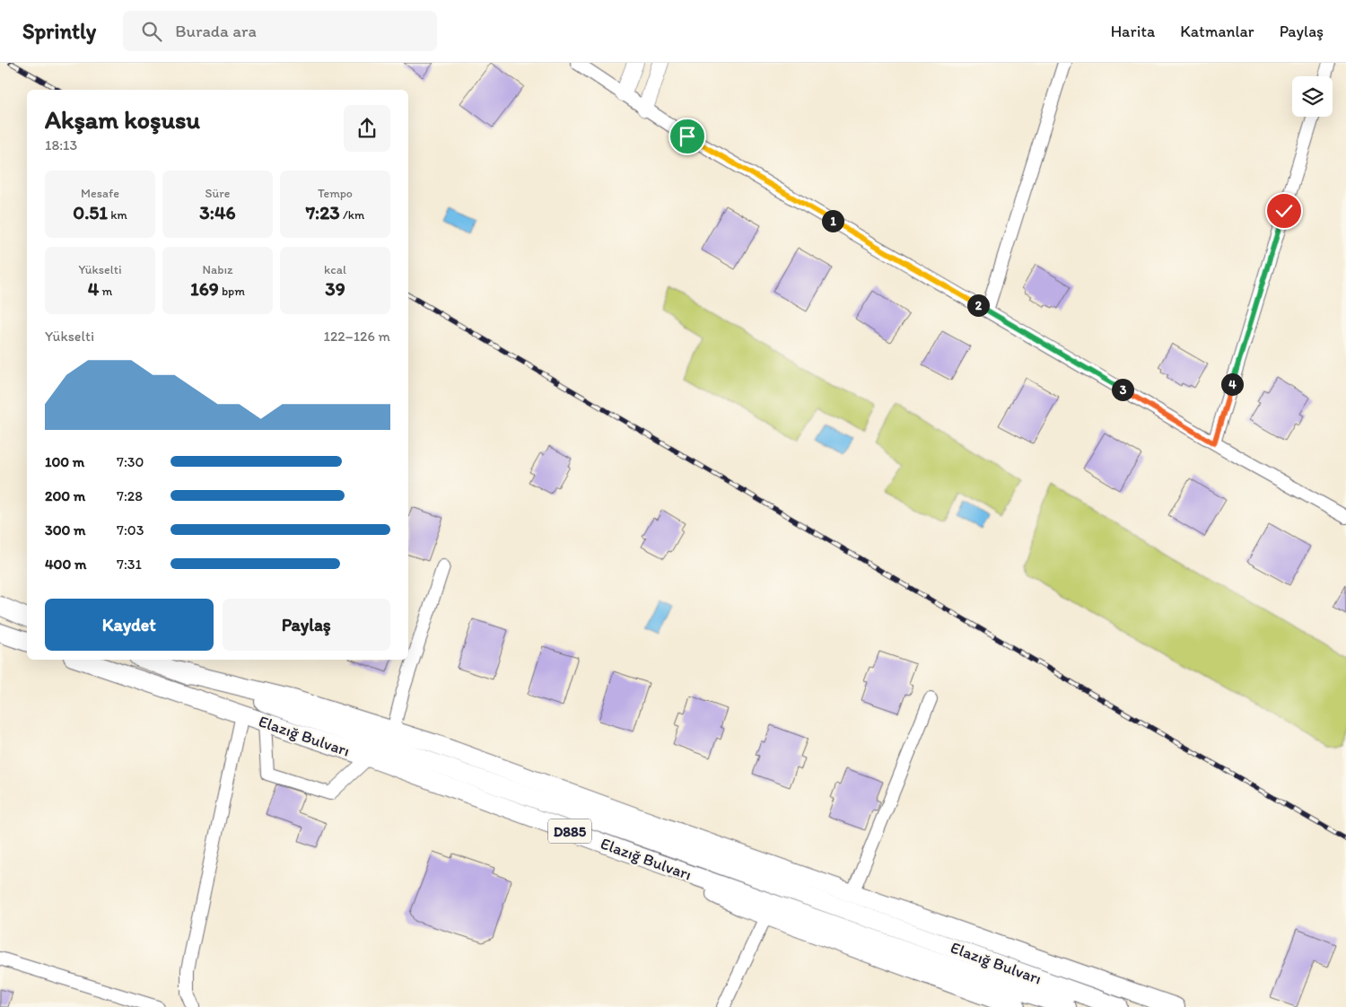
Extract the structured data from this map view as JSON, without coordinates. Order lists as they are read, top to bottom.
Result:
{
  "streets": {
    "highway": ["Elazığ Bulvarı", "D885"]
  },
  "page": {
    "header": "Sprintly",
    "search": "Burada ara",
    "nav": ["Harita", "Katmanlar", "Paylaş"],
    "heading": ["Akşam koşusu", "18:13"],
    "stats": [
      ["Mesafe", "0.51 km"],
      ["Süre", "3:46"],
      ["Tempo", "7:23 /km"],
      ["Yükselti", "4 m"],
      ["Nabız", "169 bpm"],
      ["kcal", "39"]
    ],
    "pins": [
      "1",
      "2",
      "4",
      "3"
    ],
    "chart": ["Yükselti", "122–126 m"],
    "list": [
      {
        "name": "100 m",
        "note": "7:30"
      },
      {
        "name": "200 m",
        "note": "7:28"
      },
      {
        "name": "300 m",
        "note": "7:03"
      },
      {
        "name": "400 m",
        "note": "7:31"
      }
    ],
    "buttons": ["Kaydet", "Paylaş"]
  }
}
